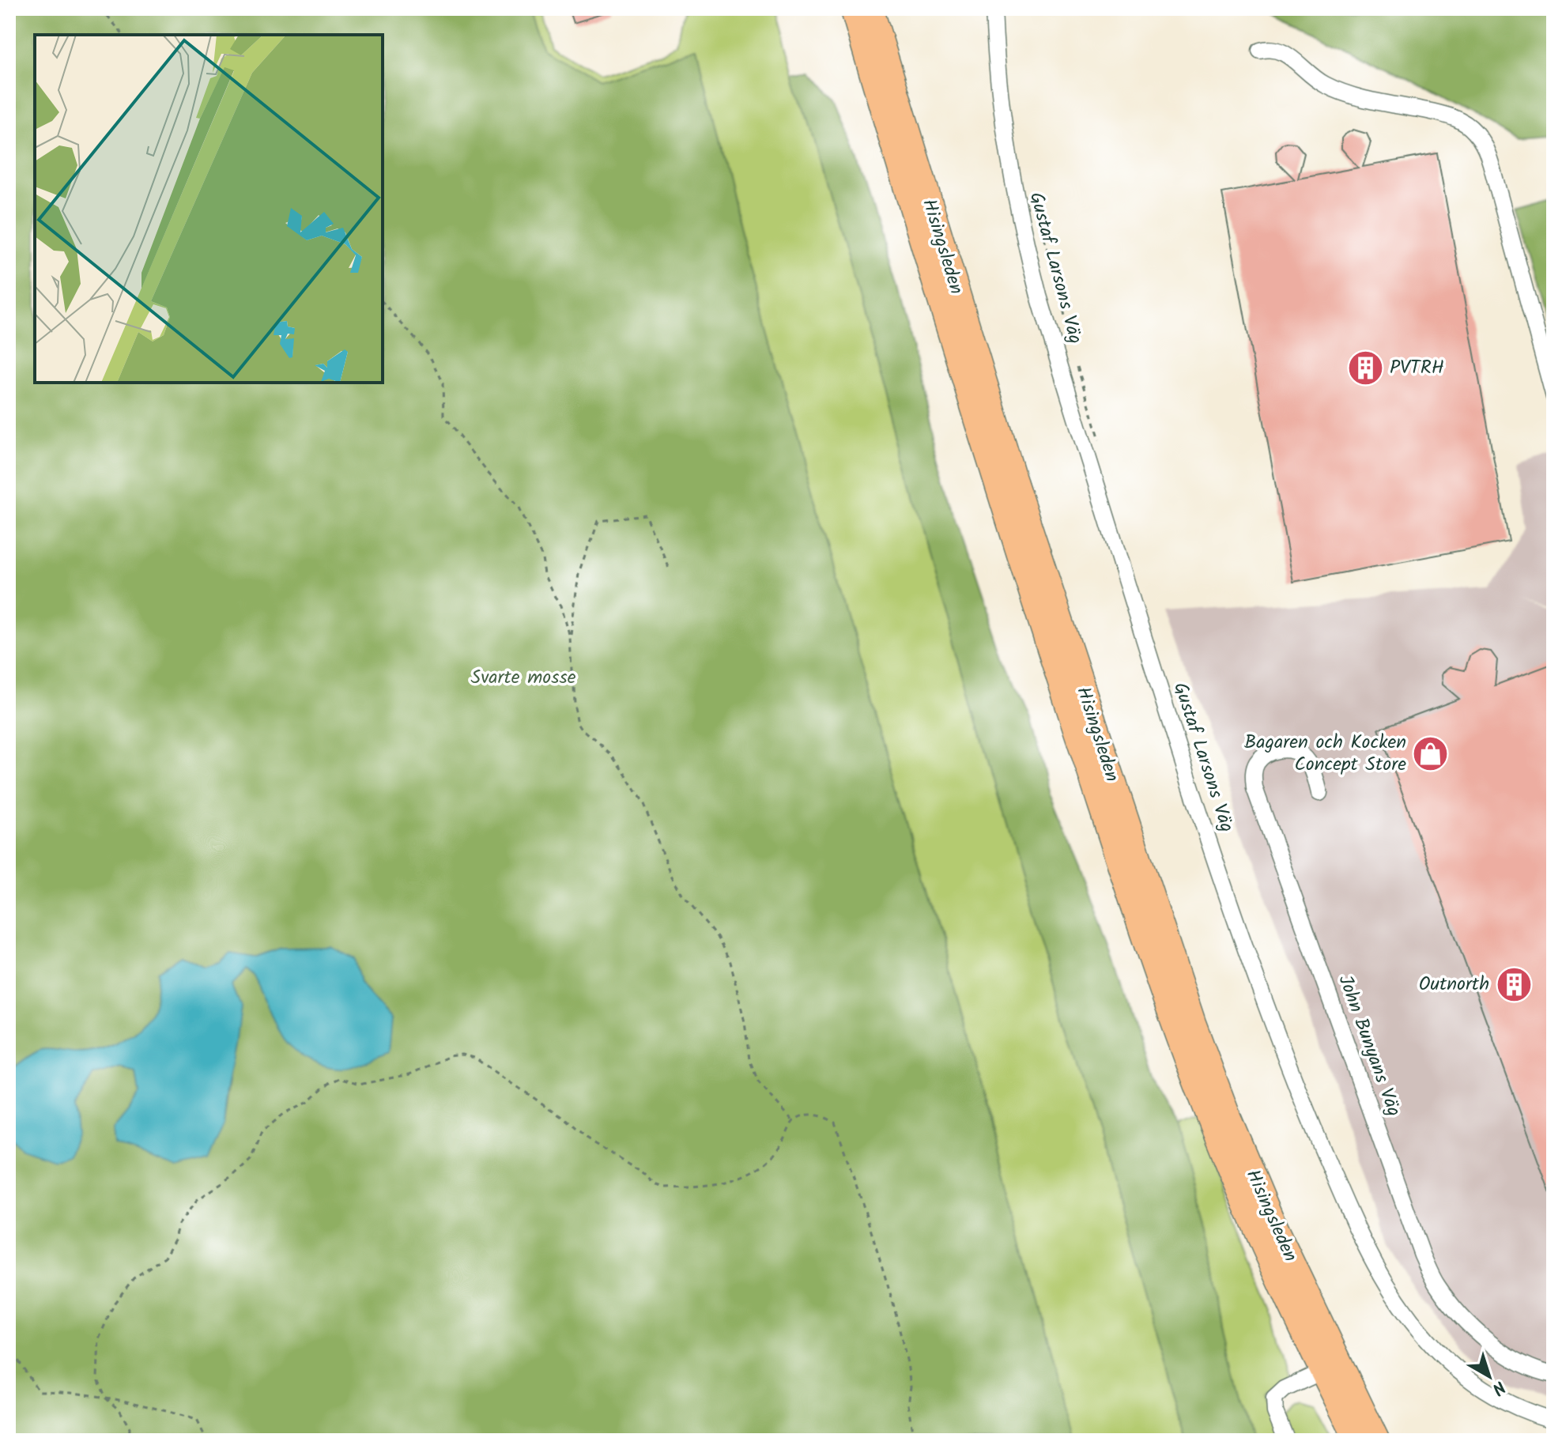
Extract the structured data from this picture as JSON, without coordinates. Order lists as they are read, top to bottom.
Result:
{
  "streets": {
    "highway": ["Hisingsleden"],
    "street": ["Gustaf Larsons Väg", "John Bunyans Väg"]
  },
  "parks": ["Svarte mosse"],
  "places": {
    "building": ["PVTRH", "Outnorth"],
    "shop": ["Bagaren och Kocken Concept Store"]
  },
  "north": "bottom right"
}
